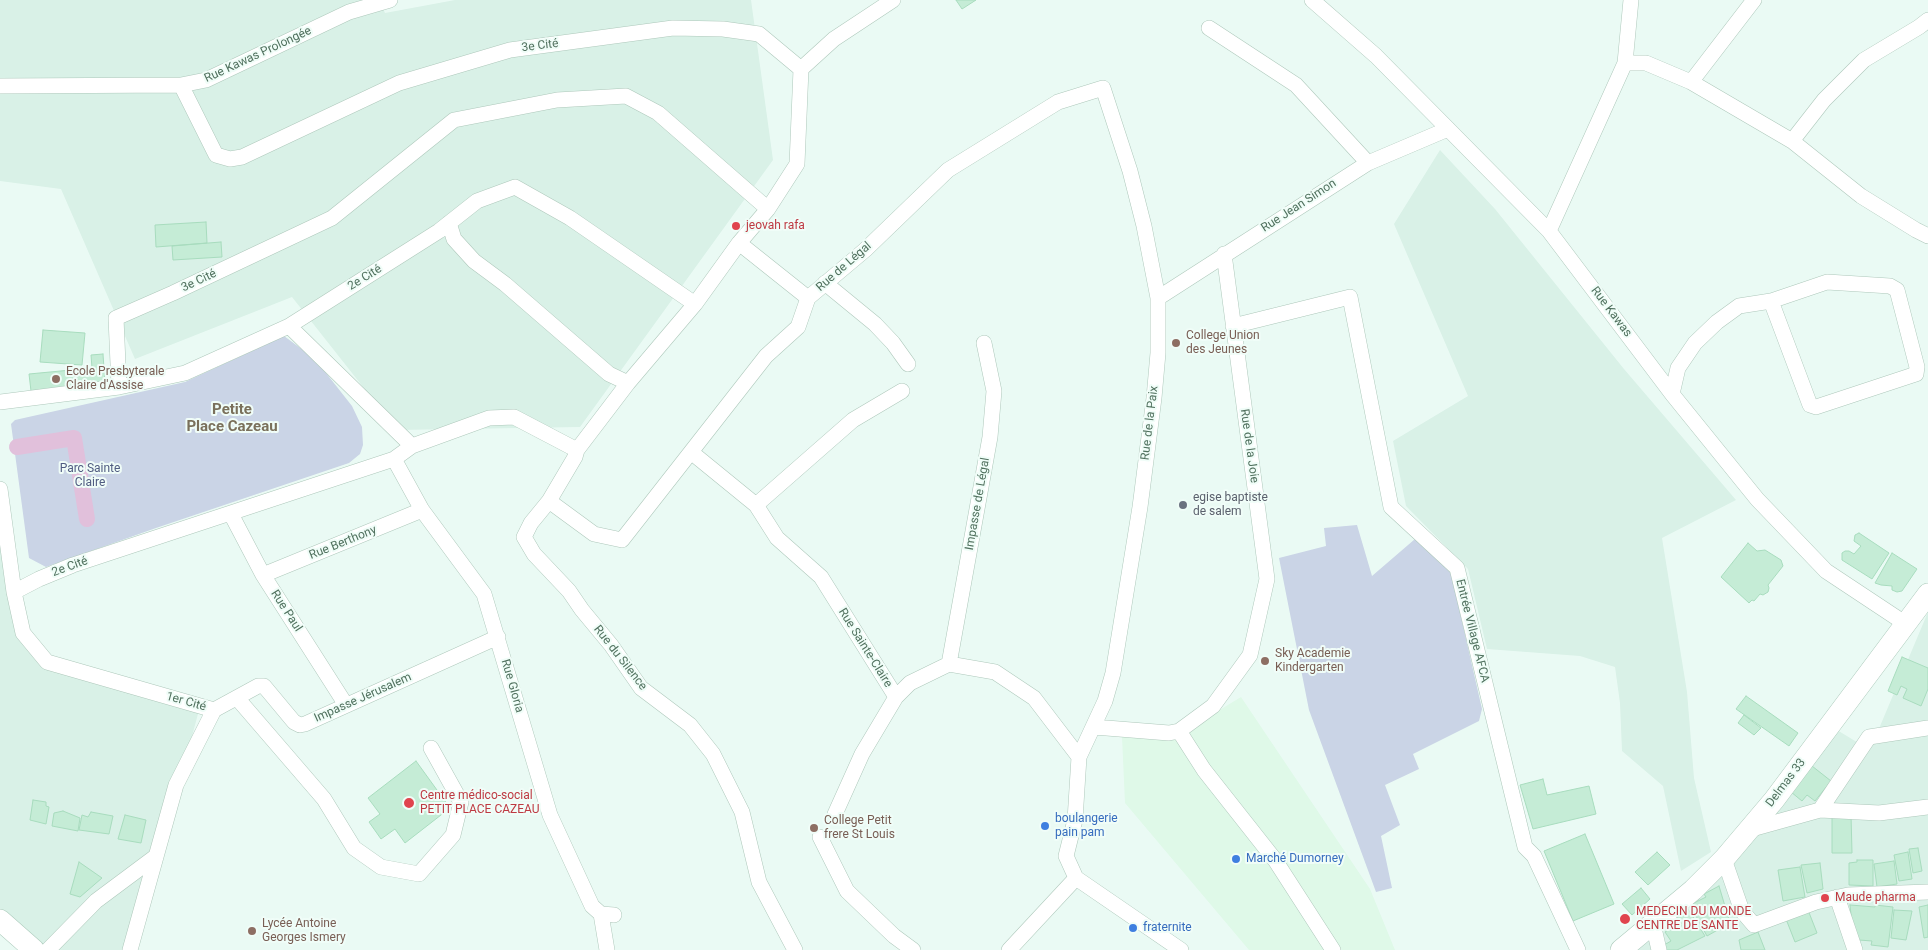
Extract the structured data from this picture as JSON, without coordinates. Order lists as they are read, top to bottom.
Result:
{
  "streets": {
    "main road": ["Delmas 33"],
    "street": [
      "3e Cité",
      "Rue Kawas Prolongée",
      "Rue Jean Simon",
      "Rue de Légal",
      "2e Cité",
      "Rue Kawas",
      "Rue de la Paix",
      "Rue de la Joie",
      "Impasse de Légal",
      "Rue Berthony",
      "Rue Paul",
      "Entrée Village AFCA",
      "Rue Sainte-Claire",
      "Rue du Silence",
      "Rue Gloria",
      "Impasse Jérusalem",
      "1er Cité"
    ]
  },
  "crossings": [
    ["3e Cité", "Rue Kawas Prolongée"],
    ["3e Cité", "2e Cité"],
    ["Rue Jean Simon", "Rue Kawas"],
    ["Rue Jean Simon", "Rue de la Paix"],
    ["Rue Jean Simon", "Rue de la Joie"],
    ["Rue de Légal", "Rue de la Paix"],
    ["Rue de Légal", "Rue Sainte-Claire"],
    ["Rue de Légal", "Rue du Silence"],
    ["2e Cité", "Rue Paul"],
    ["2e Cité", "Rue Gloria"],
    ["2e Cité", "1er Cité"],
    ["Rue Kawas", "Delmas 33"],
    ["Rue de la Joie", "Entrée Village AFCA"],
    ["Impasse de Légal", "Rue Sainte-Claire"],
    ["Rue Berthony", "Rue Paul"],
    ["Rue Berthony", "Rue Gloria"],
    ["Rue Paul", "Impasse Jérusalem"],
    ["Rue Gloria", "Impasse Jérusalem"],
    ["Impasse Jérusalem", "1er Cité"]
  ],
  "districts": ["Petite Place Cazeau"],
  "parks": ["Parc Sainte Claire"],
  "places": [
    "jeovah rafa",
    "College Union des Jeunes",
    "Ecole Presbyterale Claire d'Assise",
    "egise baptiste de salem",
    "Sky Academie Kindergarten",
    "Centre médico-social PETIT PLACE CAZEAU",
    "boulangerie pain pam",
    "College Petit frere St Louis",
    "Marché Dumorney",
    "Maude pharma",
    "MEDECIN DU MONDE CENTRE DE SANTE",
    "fraternite",
    "Lycée Antoine Georges Ismery"
  ]
}
